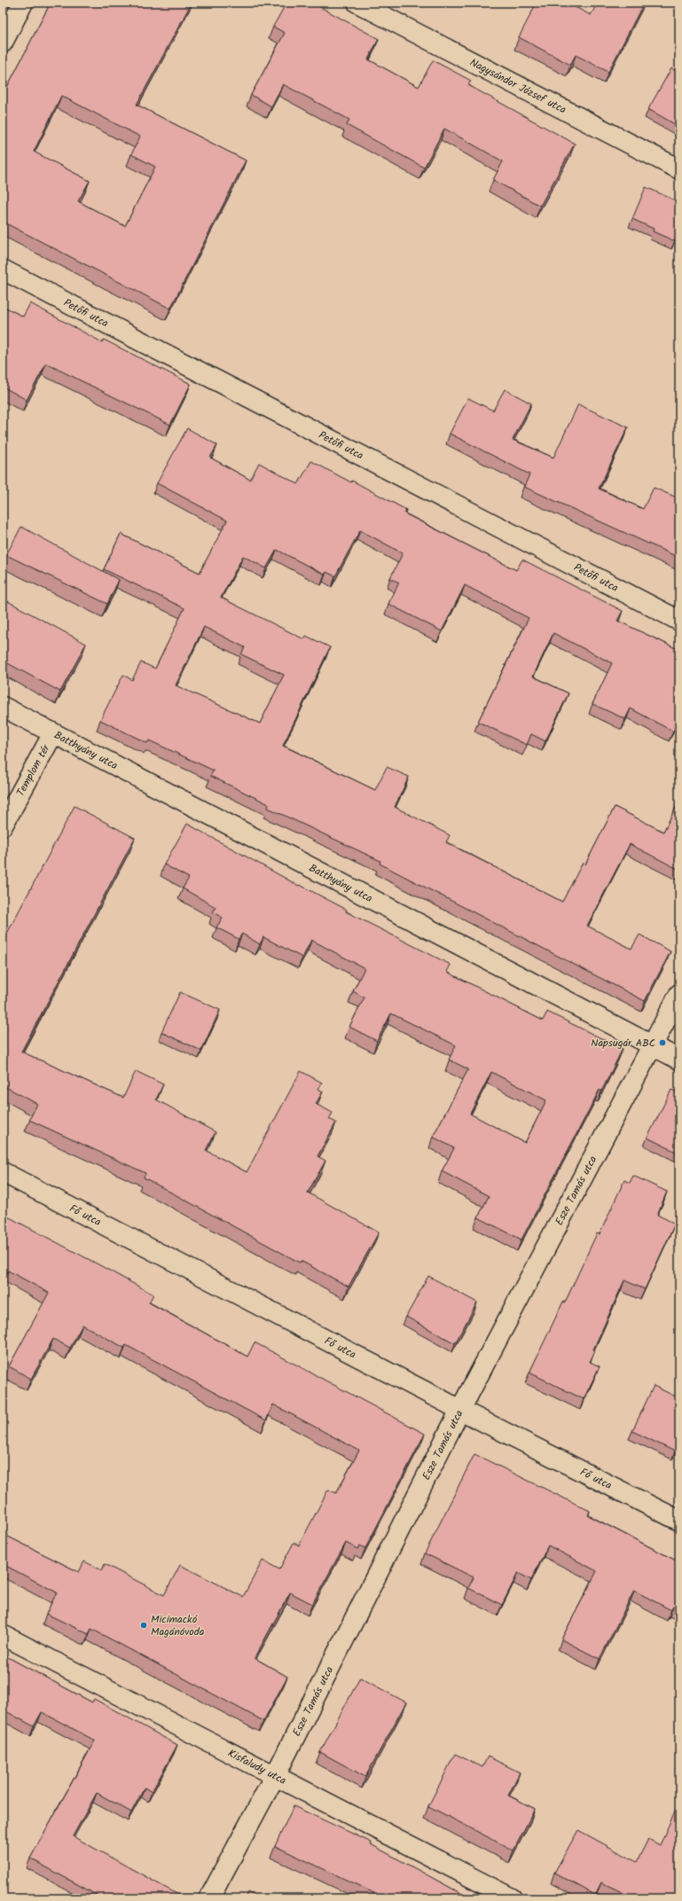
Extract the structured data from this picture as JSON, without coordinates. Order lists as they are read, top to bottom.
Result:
{
  "streets": {
    "street": [
      "Nagysándor József utca",
      "Petőfi utca",
      "Batthyány utca",
      "Templom tér",
      "Esze Tamás utca",
      "Fő utca",
      "Kisfaludy utca"
    ]
  },
  "crossings": [
    ["Batthyány utca", "Templom tér"],
    ["Batthyány utca", "Esze Tamás utca"],
    ["Esze Tamás utca", "Fő utca"],
    ["Esze Tamás utca", "Kisfaludy utca"]
  ],
  "places": ["Napsugár ABC", "Micimackó Magánóvoda"]
}
